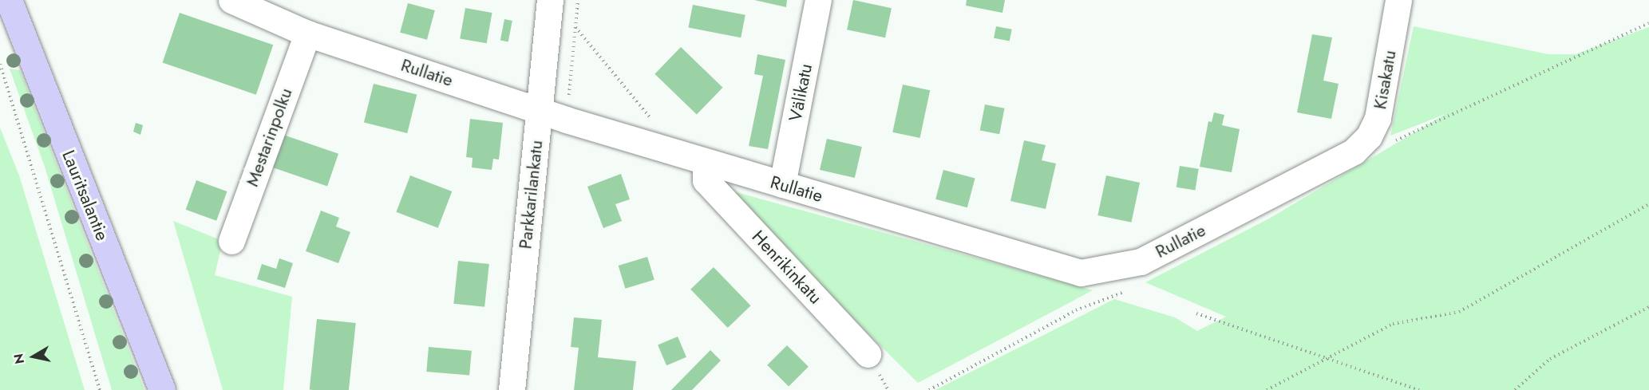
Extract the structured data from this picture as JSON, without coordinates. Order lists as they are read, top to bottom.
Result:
{
  "streets": {
    "main road": ["Lauritsalantie"],
    "street": [
      "Rullatie",
      "Kisakatu",
      "Välikatu",
      "Mestarinpolku",
      "Parkkarilankatu",
      "Henrikinkatu"
    ]
  },
  "crossings": [
    ["Rullatie", "Kisakatu"],
    ["Rullatie", "Välikatu"],
    ["Rullatie", "Mestarinpolku"],
    ["Rullatie", "Parkkarilankatu"],
    ["Rullatie", "Henrikinkatu"]
  ],
  "north": "left"
}
